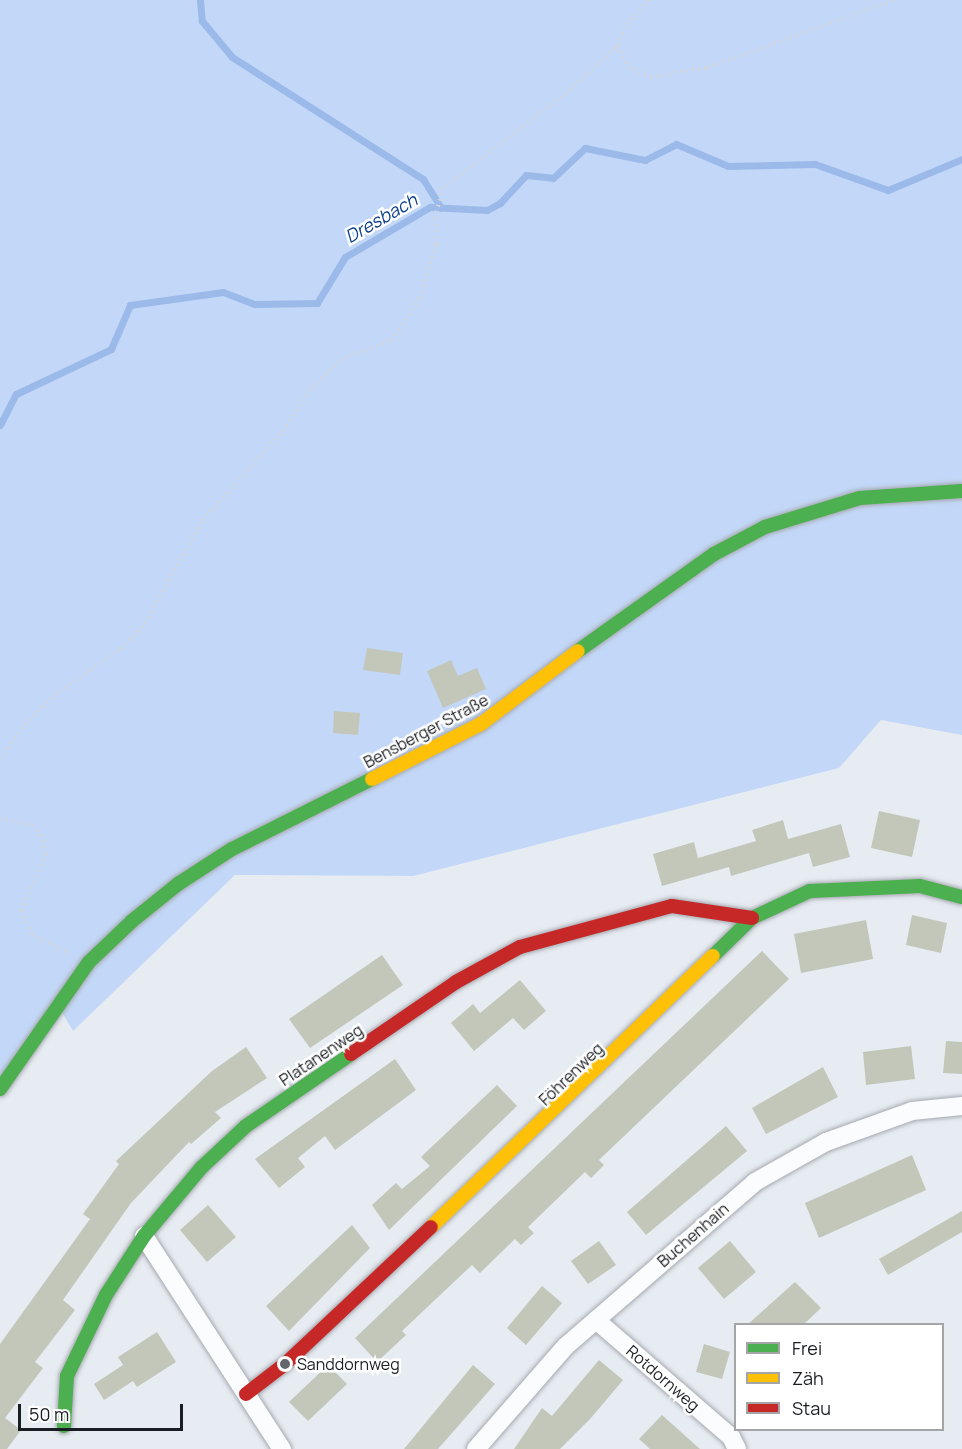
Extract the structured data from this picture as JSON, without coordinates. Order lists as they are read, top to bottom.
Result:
{
  "streets": {
    "street": [
      "Bensberger Straße",
      "Platanenweg",
      "Föhrenweg",
      "Buchenhain",
      "Rotdornweg"
    ]
  },
  "crossings": [
    ["Platanenweg", "Föhrenweg"],
    ["Buchenhain", "Rotdornweg"]
  ],
  "water": ["Dresbach"],
  "places": ["Sanddornweg"],
  "legend": ["Frei", "Zäh", "Stau"],
  "scale_bar": "50 m"
}
